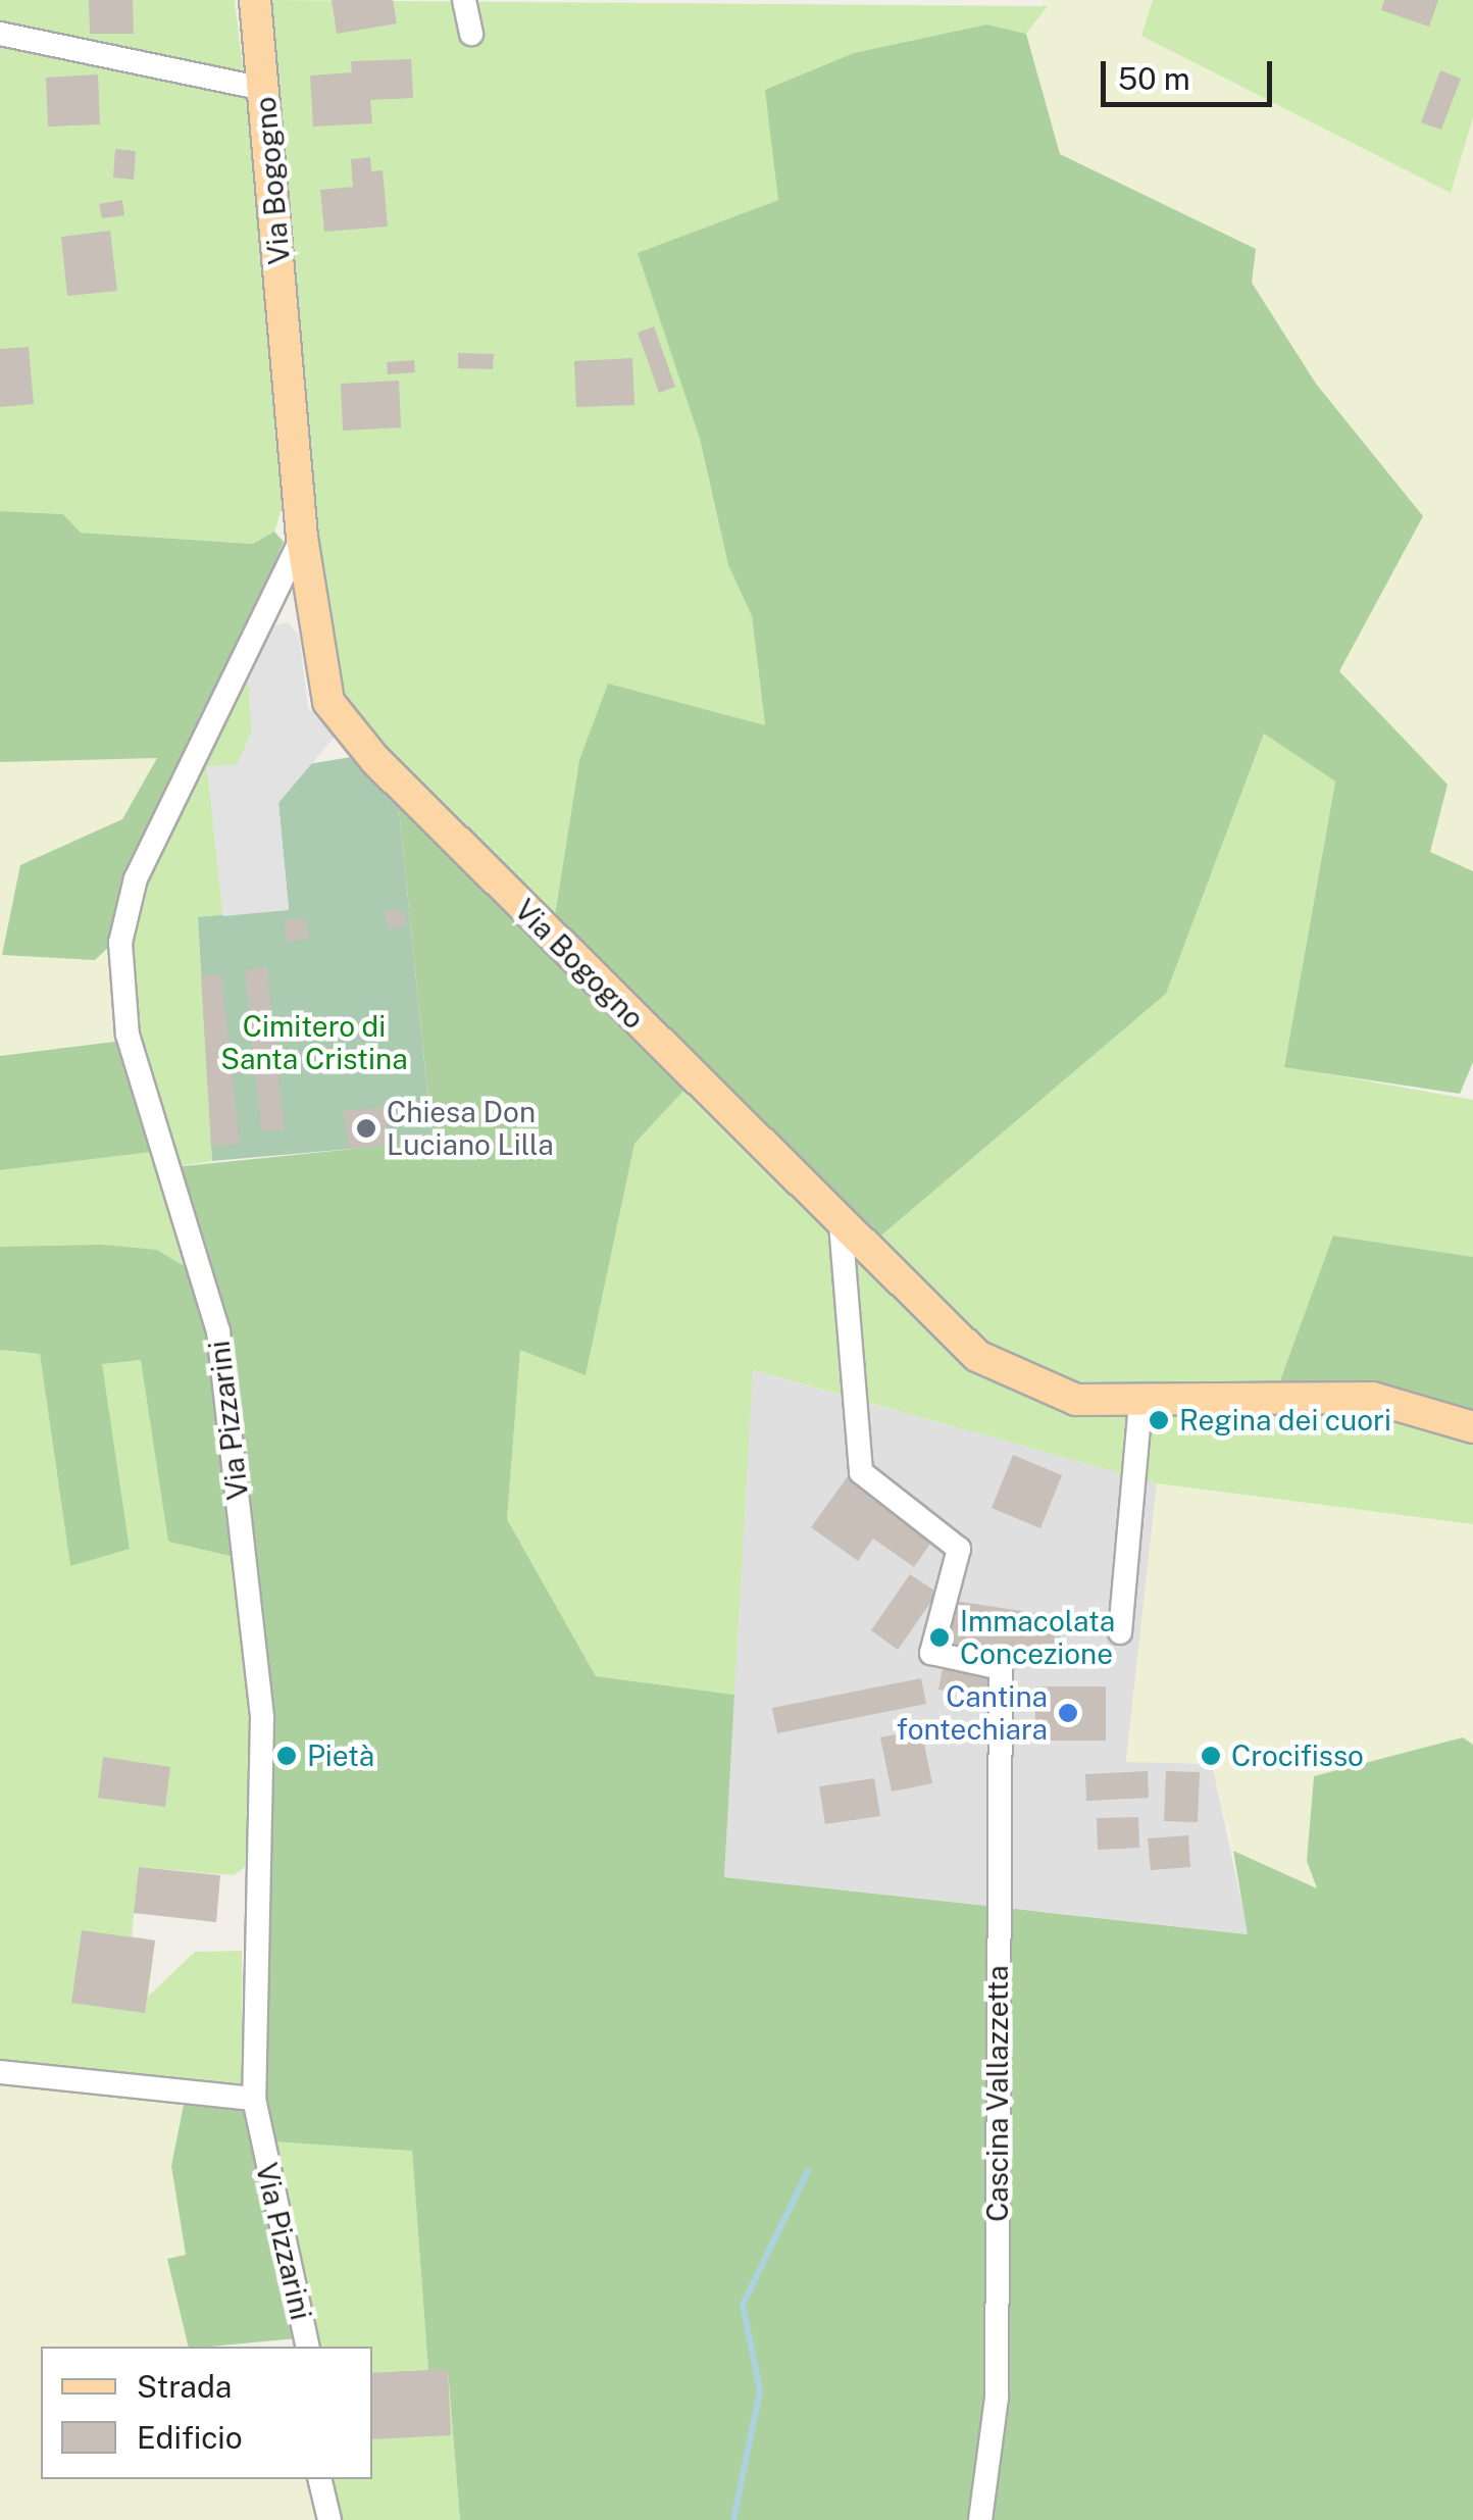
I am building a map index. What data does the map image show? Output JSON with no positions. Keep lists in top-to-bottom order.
{
  "streets": {
    "main road": ["Via Bogogno"],
    "street": ["Via Pizzarini", "Cascina Vallazzetta"]
  },
  "crossings": [
    ["Via Bogogno", "Via Pizzarini"],
    ["Via Bogogno", "Cascina Vallazzetta"]
  ],
  "parks": ["Cimitero di Santa Cristina"],
  "places": [
    "Chiesa Don Luciano Lilla",
    "Regina dei cuori",
    "Immacolata Concezione",
    "Cantina fontechiara",
    "Pietà",
    "Crocifisso"
  ],
  "legend": ["Strada", "Edificio"],
  "scale_bar": "50 m"
}
